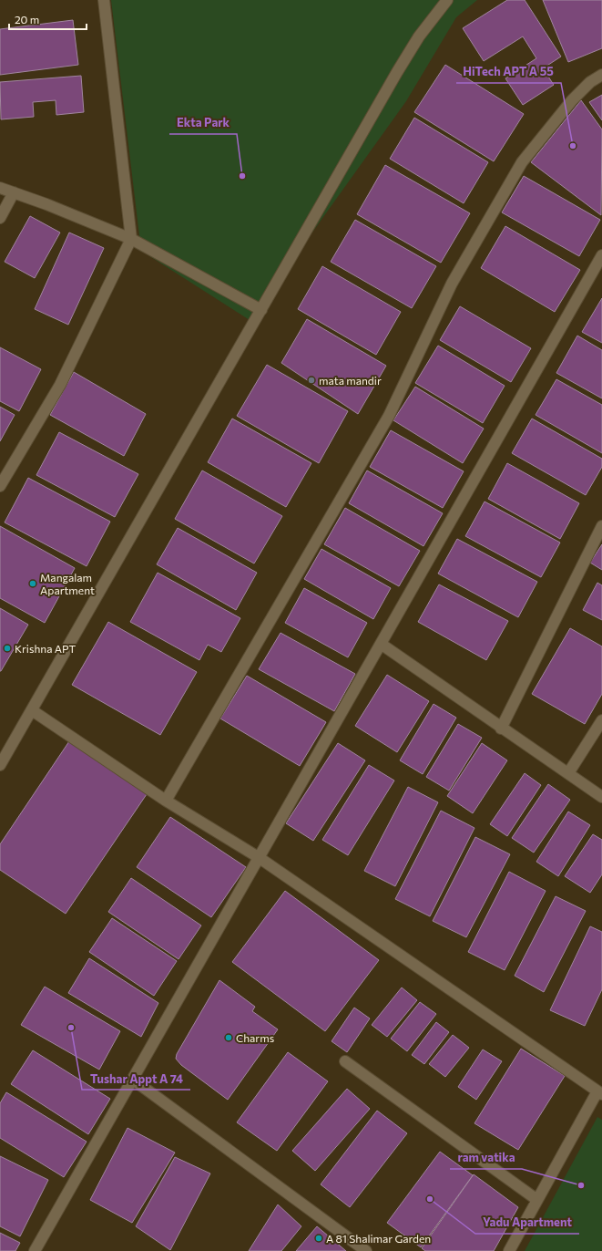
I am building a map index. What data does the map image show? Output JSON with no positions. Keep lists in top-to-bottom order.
{
  "places": [
    "HiTech APT A 55",
    "Ekta Park",
    "mata mandir",
    "Mangalam Apartment",
    "Krishna APT",
    "Tushar Appt A 74",
    "Charms",
    "ram vatika",
    "Yadu Apartment",
    "A 81 Shalimar Garden"
  ],
  "scale_bar": "20 m"
}
